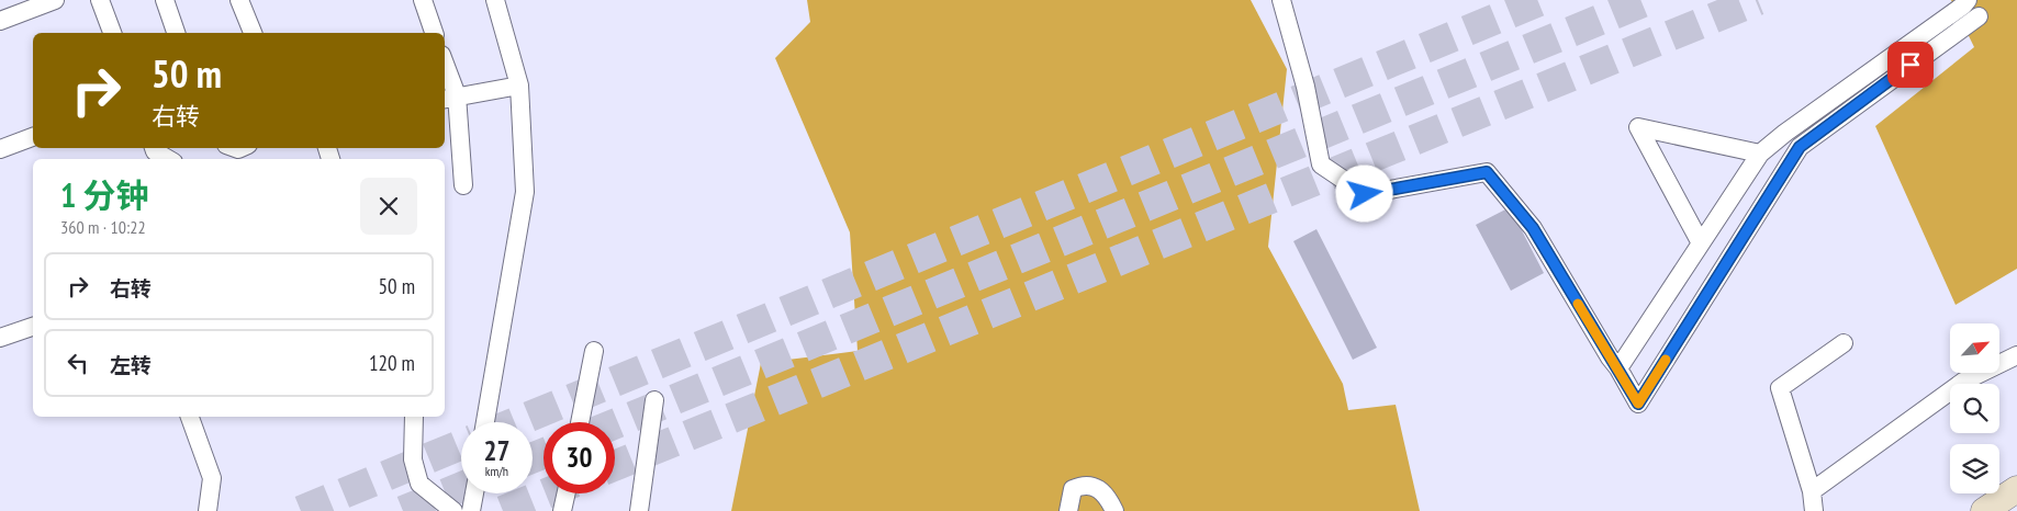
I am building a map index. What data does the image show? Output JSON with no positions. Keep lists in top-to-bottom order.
{
  "north": "top right",
  "page": {
    "turn": ["50 m", "右转"],
    "heading": ["1 分钟", "360 m · 10:22"],
    "list": [
      {
        "name": "右转",
        "value": "50 m"
      },
      {
        "name": "左转",
        "value": "120 m"
      }
    ],
    "speed": "27 km/h",
    "limit": "30"
  }
}
